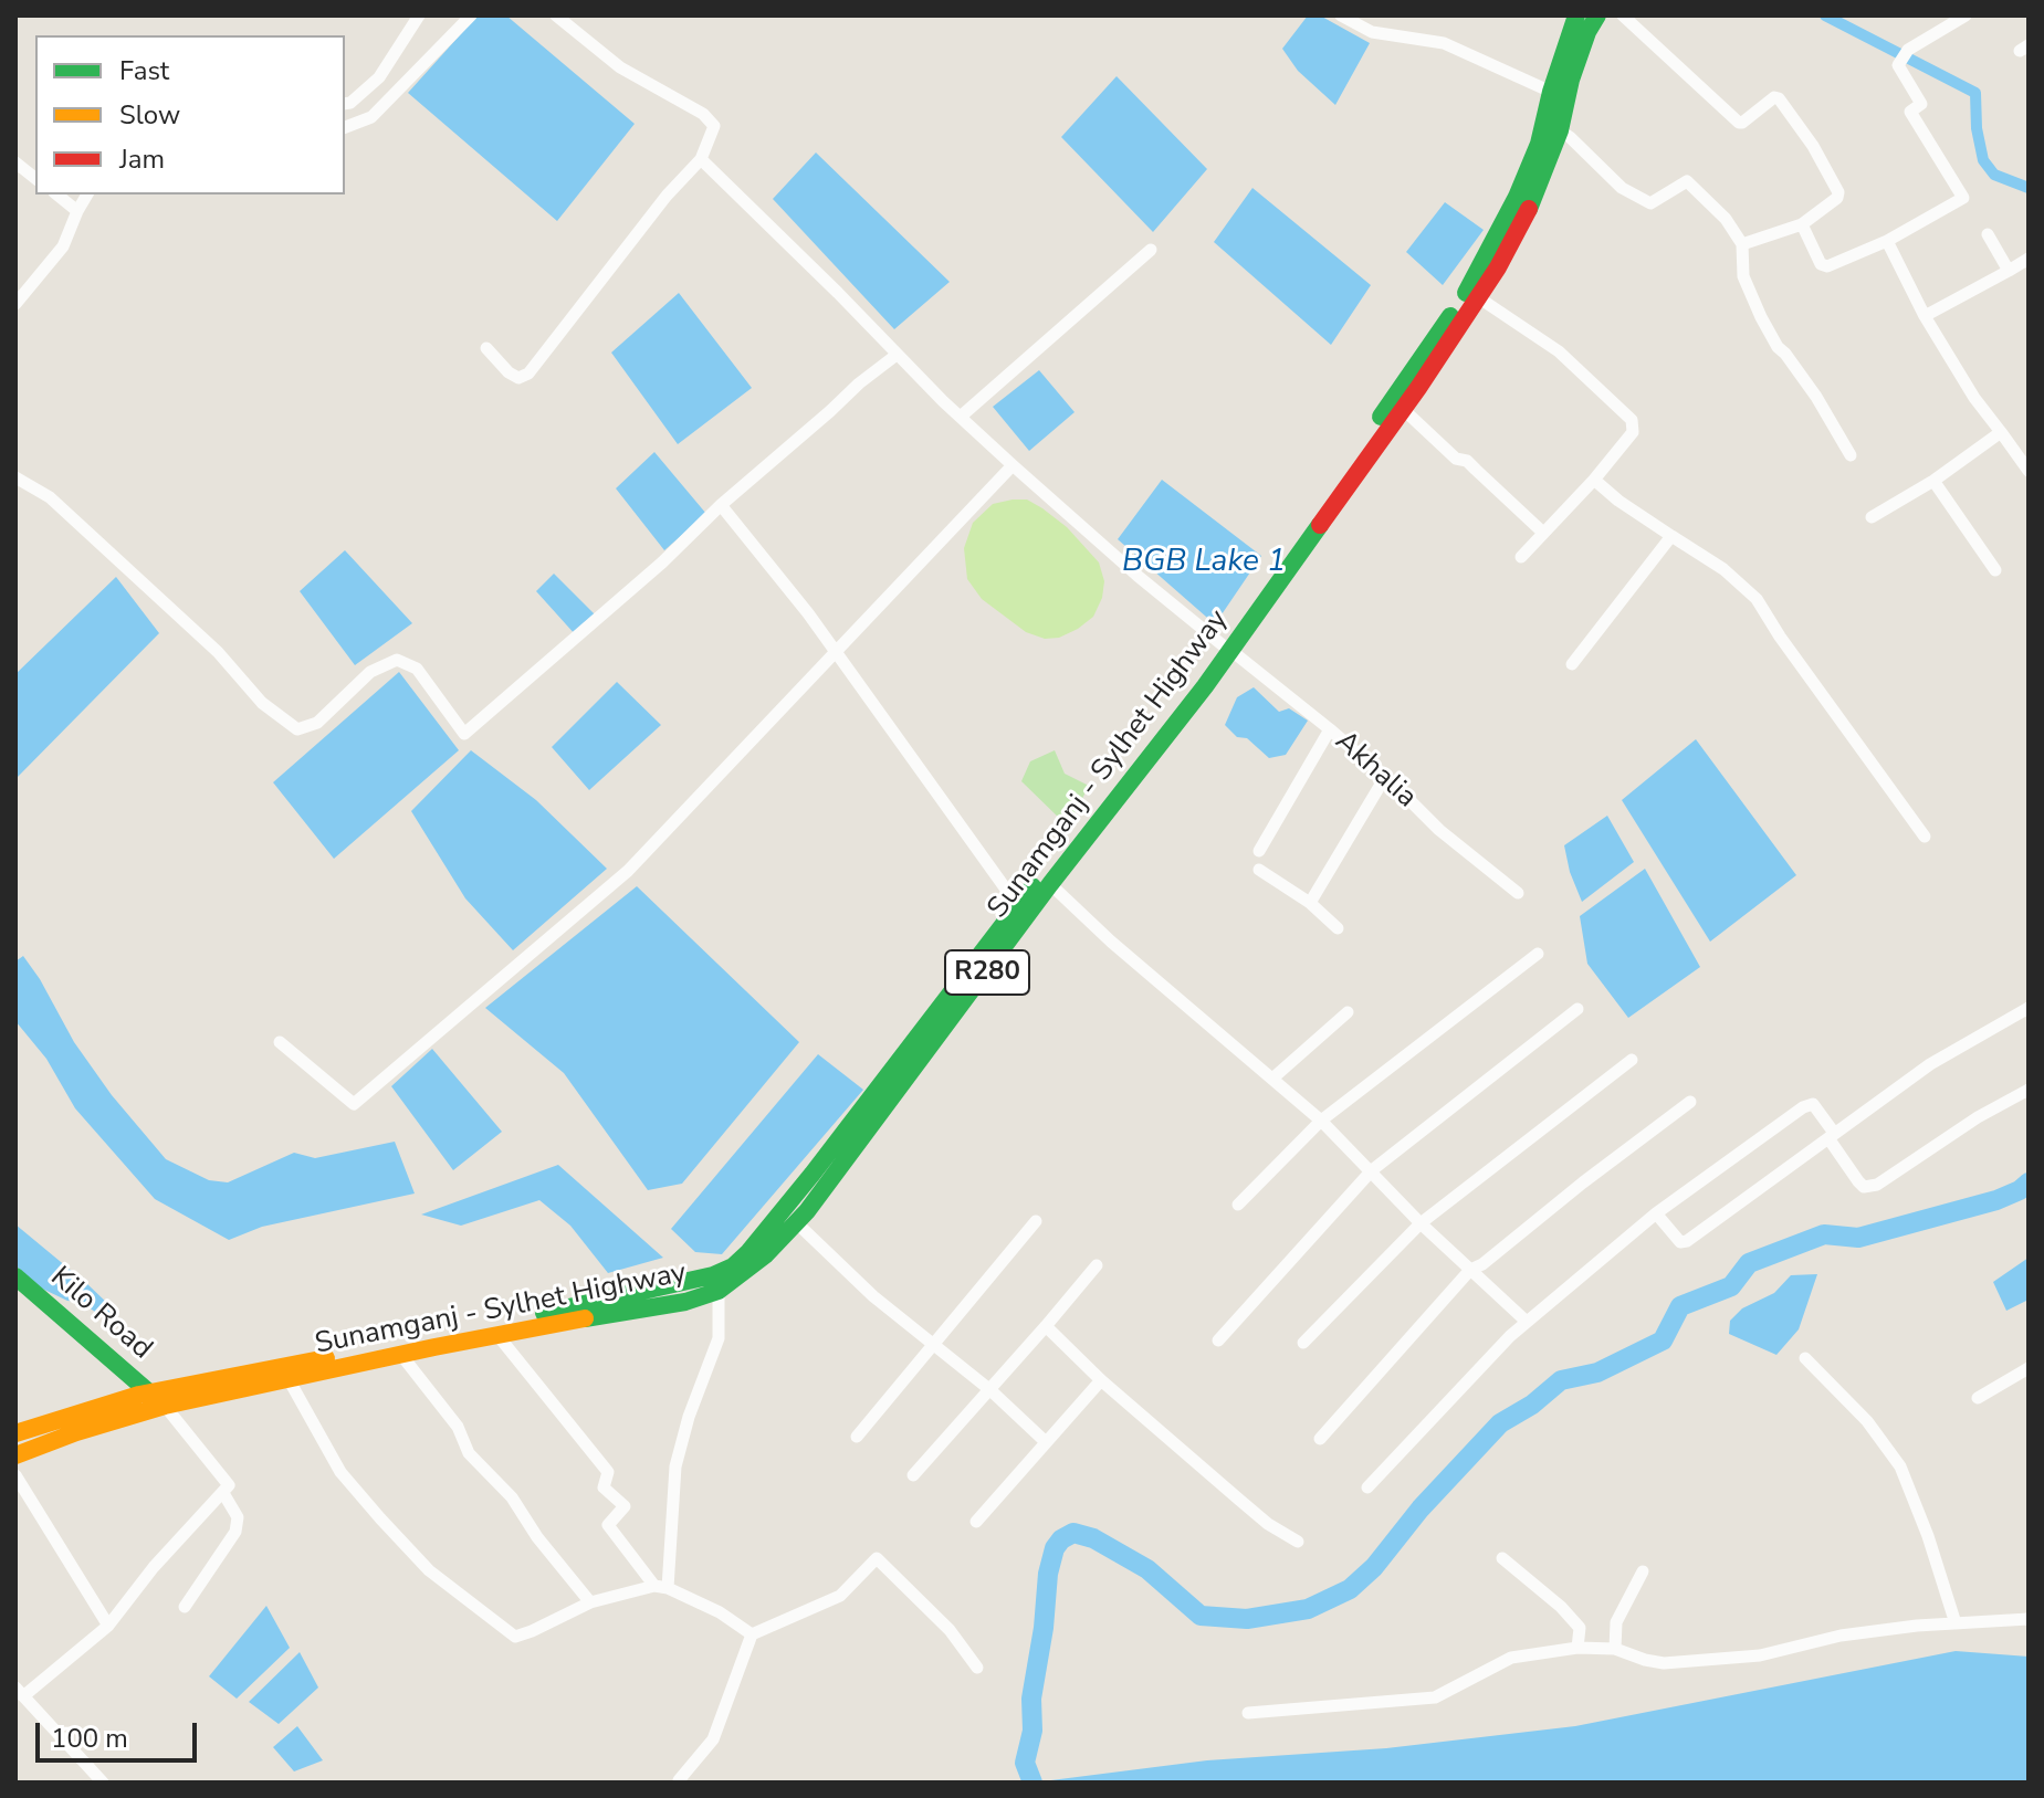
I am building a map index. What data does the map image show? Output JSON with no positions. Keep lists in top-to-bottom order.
{
  "streets": {
    "main road": ["Sunamganj - Sylhet Highway", "R280", "Kilo Road"],
    "street": ["Akhalia"]
  },
  "crossings": [
    ["Sunamganj - Sylhet Highway", "Akhalia"],
    ["Sunamganj - Sylhet Highway", "Kilo Road"]
  ],
  "water": ["BGB Lake 1"],
  "legend": ["Fast", "Slow", "Jam"],
  "scale_bar": "100 m"
}
